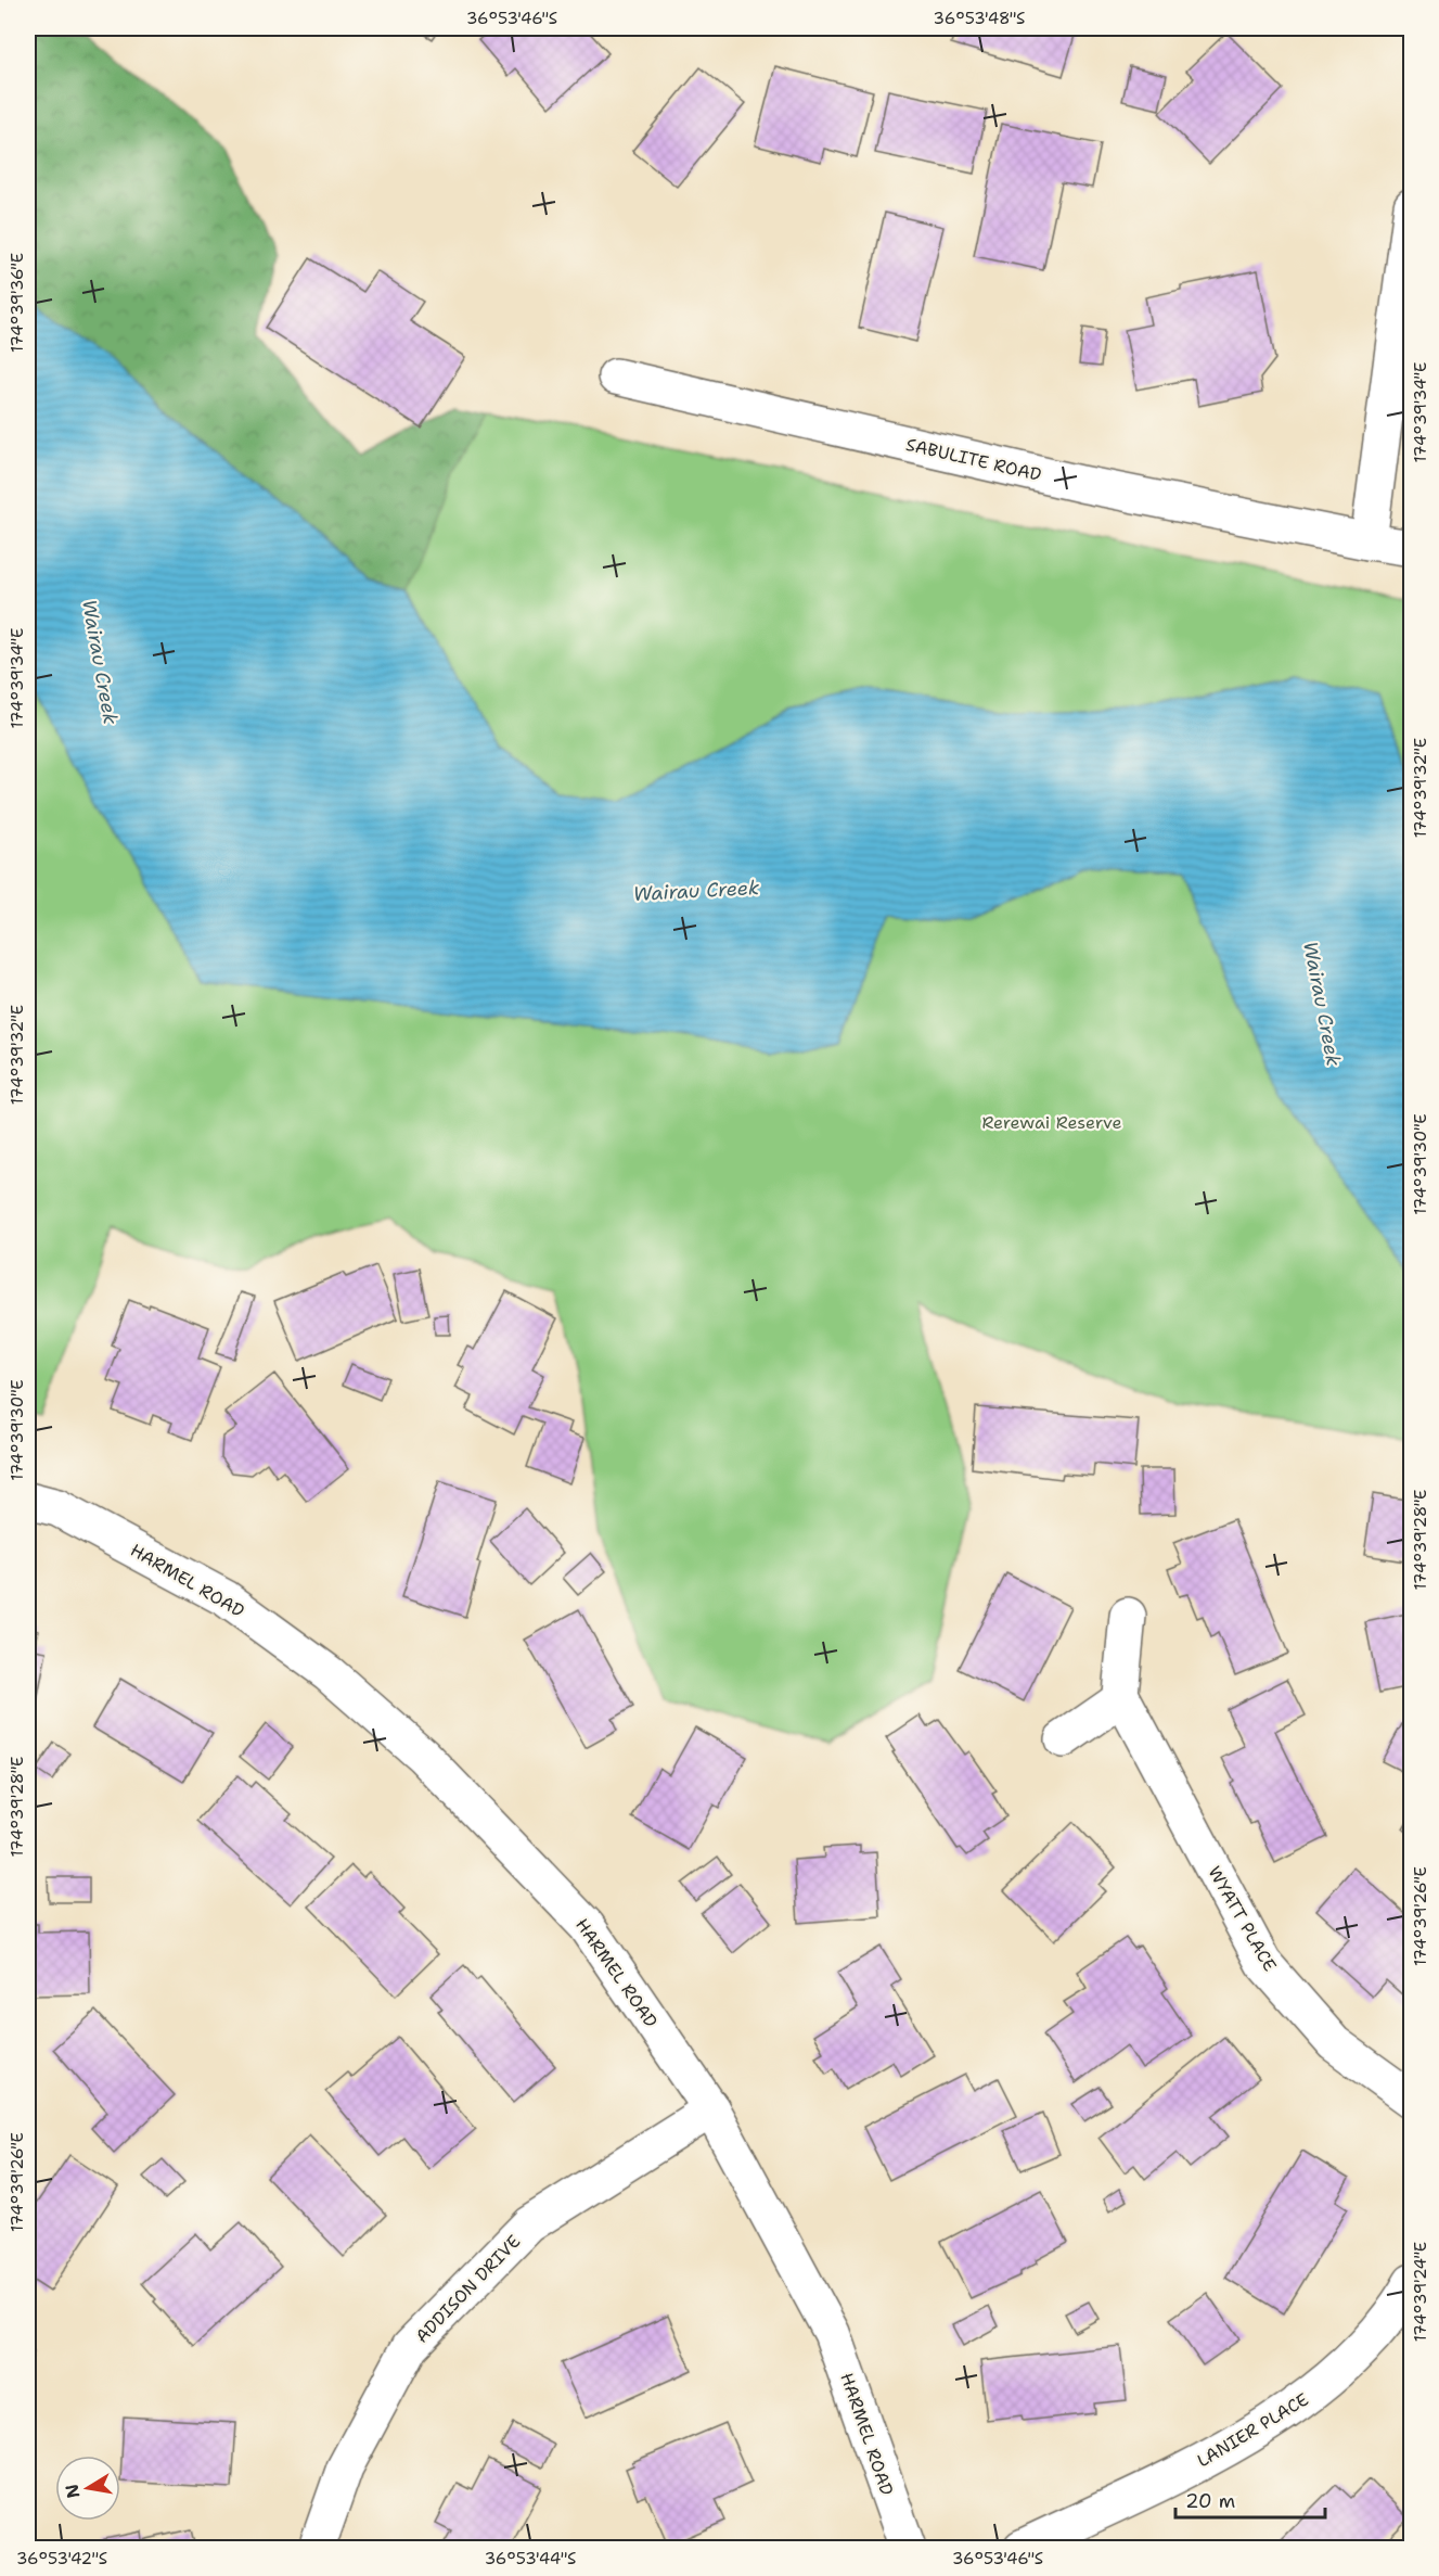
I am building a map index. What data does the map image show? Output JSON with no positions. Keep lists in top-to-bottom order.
{
  "streets": {
    "street": [
      "SABULITE ROAD",
      "HARMEL ROAD",
      "WYATT PLACE",
      "ADDISON DRIVE",
      "LANIER PLACE"
    ]
  },
  "crossings": [
    ["HARMEL ROAD", "ADDISON DRIVE"]
  ],
  "water": ["Wairau Creek"],
  "parks": ["Rerewai Reserve"],
  "scale_bar": "20 m",
  "north": "left",
  "coordinates": [
    "36°53'46\"S",
    "36°53'48\"S",
    "174°39'36\"E",
    "174°39'34\"E",
    "174°39'32\"E",
    "174°39'30\"E",
    "174°39'28\"E",
    "174°39'26\"E",
    "174°39'24\"E",
    "36°53'42\"S",
    "36°53'44\"S"
  ]
}
